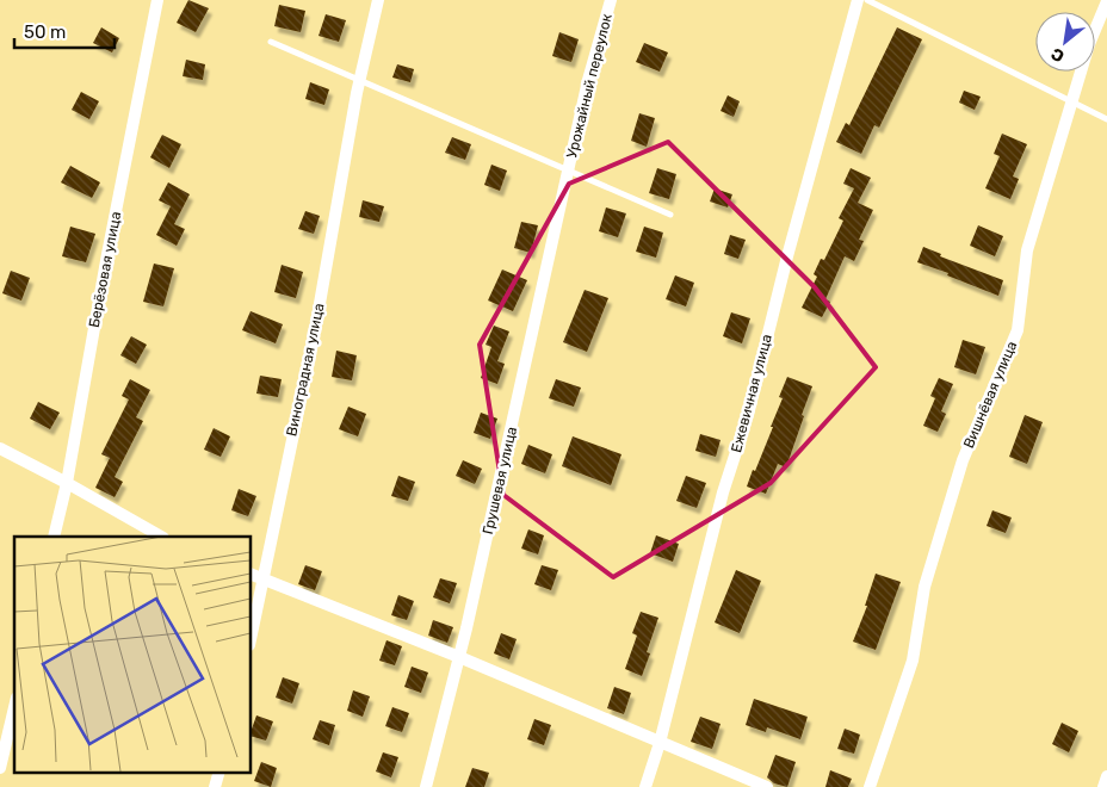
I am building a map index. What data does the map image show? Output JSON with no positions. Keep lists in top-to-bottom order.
{
  "streets": {
    "street": [
      "Урожайный переулок",
      "Берёзовая улица",
      "Виноградная улица",
      "Ежевичная улица",
      "Вишнёвая улица",
      "Грушевая улица"
    ]
  },
  "crossings": [
    ["Урожайный переулок", "Грушевая улица"]
  ],
  "scale_bar": "50 m",
  "north": "bottom left"
}
